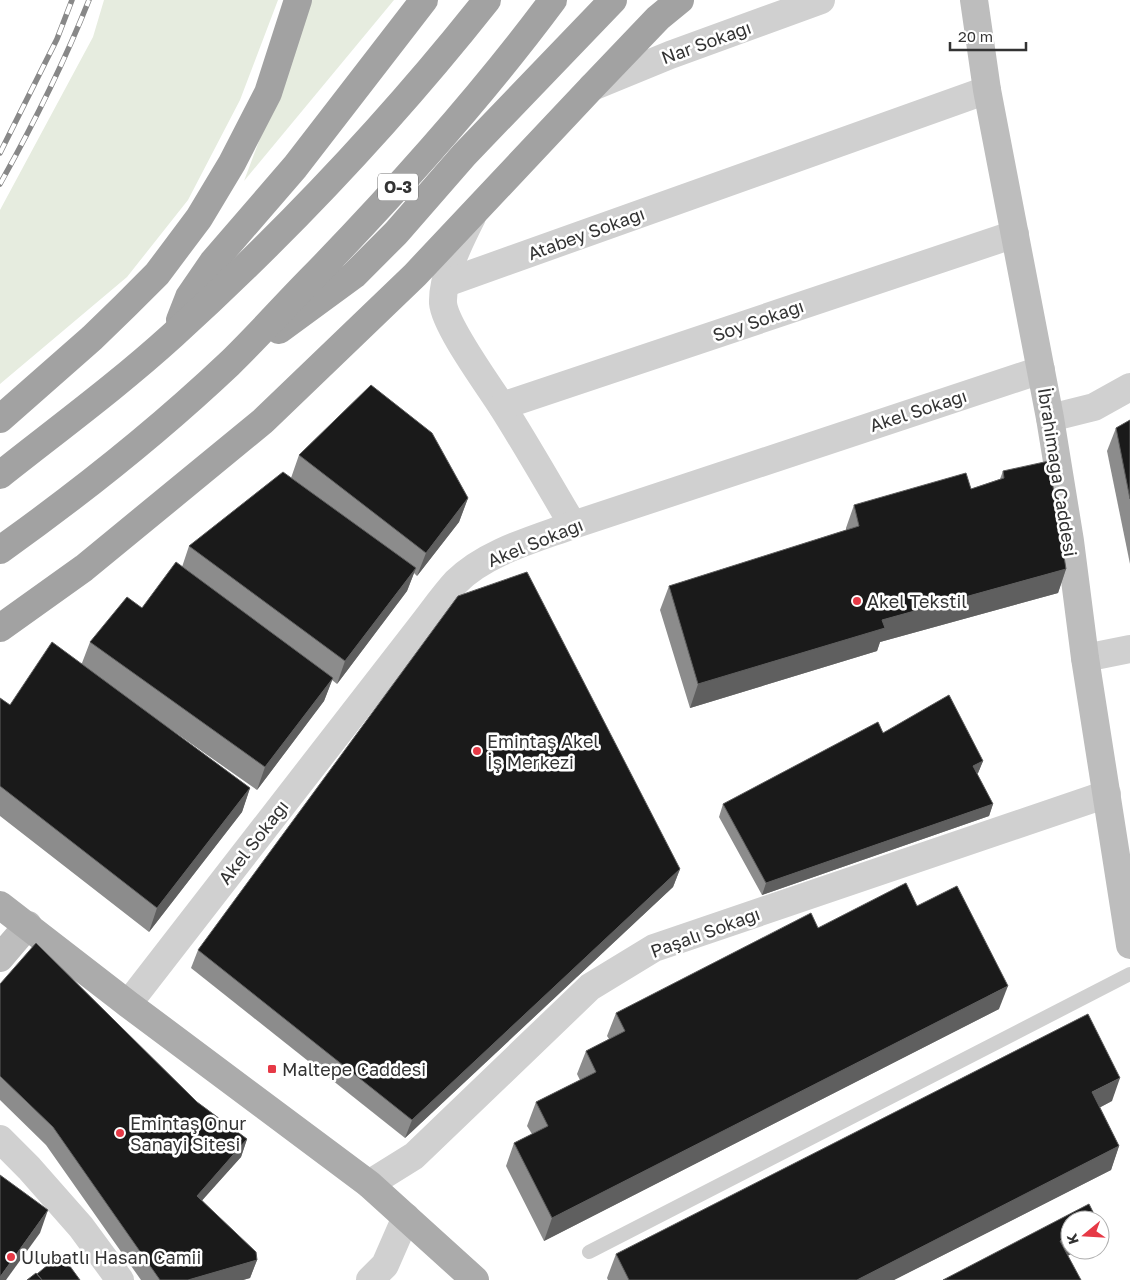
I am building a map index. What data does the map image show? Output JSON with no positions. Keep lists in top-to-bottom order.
{
  "streets": {
    "highway": ["O-3"],
    "main road": ["İbrahimağa Caddesi"],
    "street": [
      "Nar Sokağı",
      "Atabey Sokağı",
      "Soy Sokağı",
      "Akel Sokağı",
      "Paşalı Sokağı"
    ]
  },
  "crossings": [
    ["Atabey Sokağı", "İbrahimağa Caddesi"],
    ["Soy Sokağı", "İbrahimağa Caddesi"],
    ["Akel Sokağı", "İbrahimağa Caddesi"],
    ["İbrahimağa Caddesi", "Paşalı Sokağı"]
  ],
  "places": {
    "other": [
      "Akel Tekstil",
      "Emintaş Akel İş Merkezi",
      "Emintaş Onur Sanayi Sitesi",
      "Ulubatlı Hasan Camii"
    ],
    "transit": ["Maltepe Caddesi"]
  },
  "scale_bar": "20 m",
  "north": "left"
}
